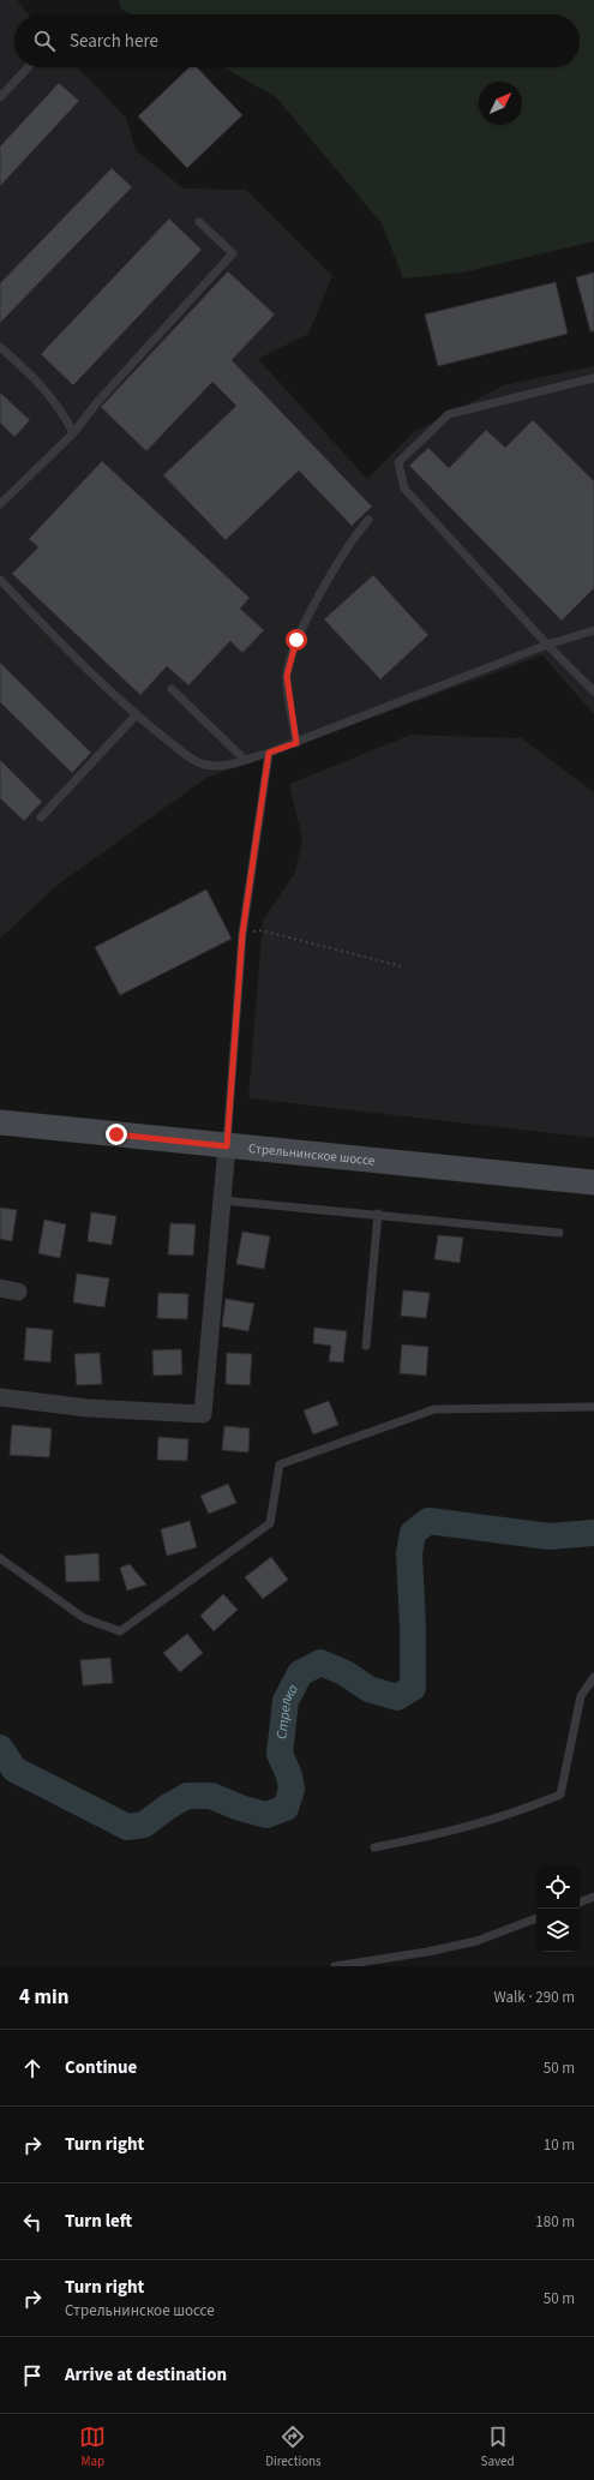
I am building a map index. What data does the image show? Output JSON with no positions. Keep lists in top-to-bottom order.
{
  "streets": {
    "main road": ["Стрельнинское шоссе"]
  },
  "water": ["Стрелка"],
  "north": "top right",
  "page": {
    "search": "Search here",
    "heading": ["4 min", "Walk · 290 m"],
    "list": [
      ["Continue", "50 m"],
      ["Turn right", "10 m"],
      ["Turn left", "180 m"],
      ["Turn right", "Стрельнинское шоссе", "50 m"],
      "Arrive at destination"
    ],
    "nav": ["Map", "Directions", "Saved"]
  }
}
